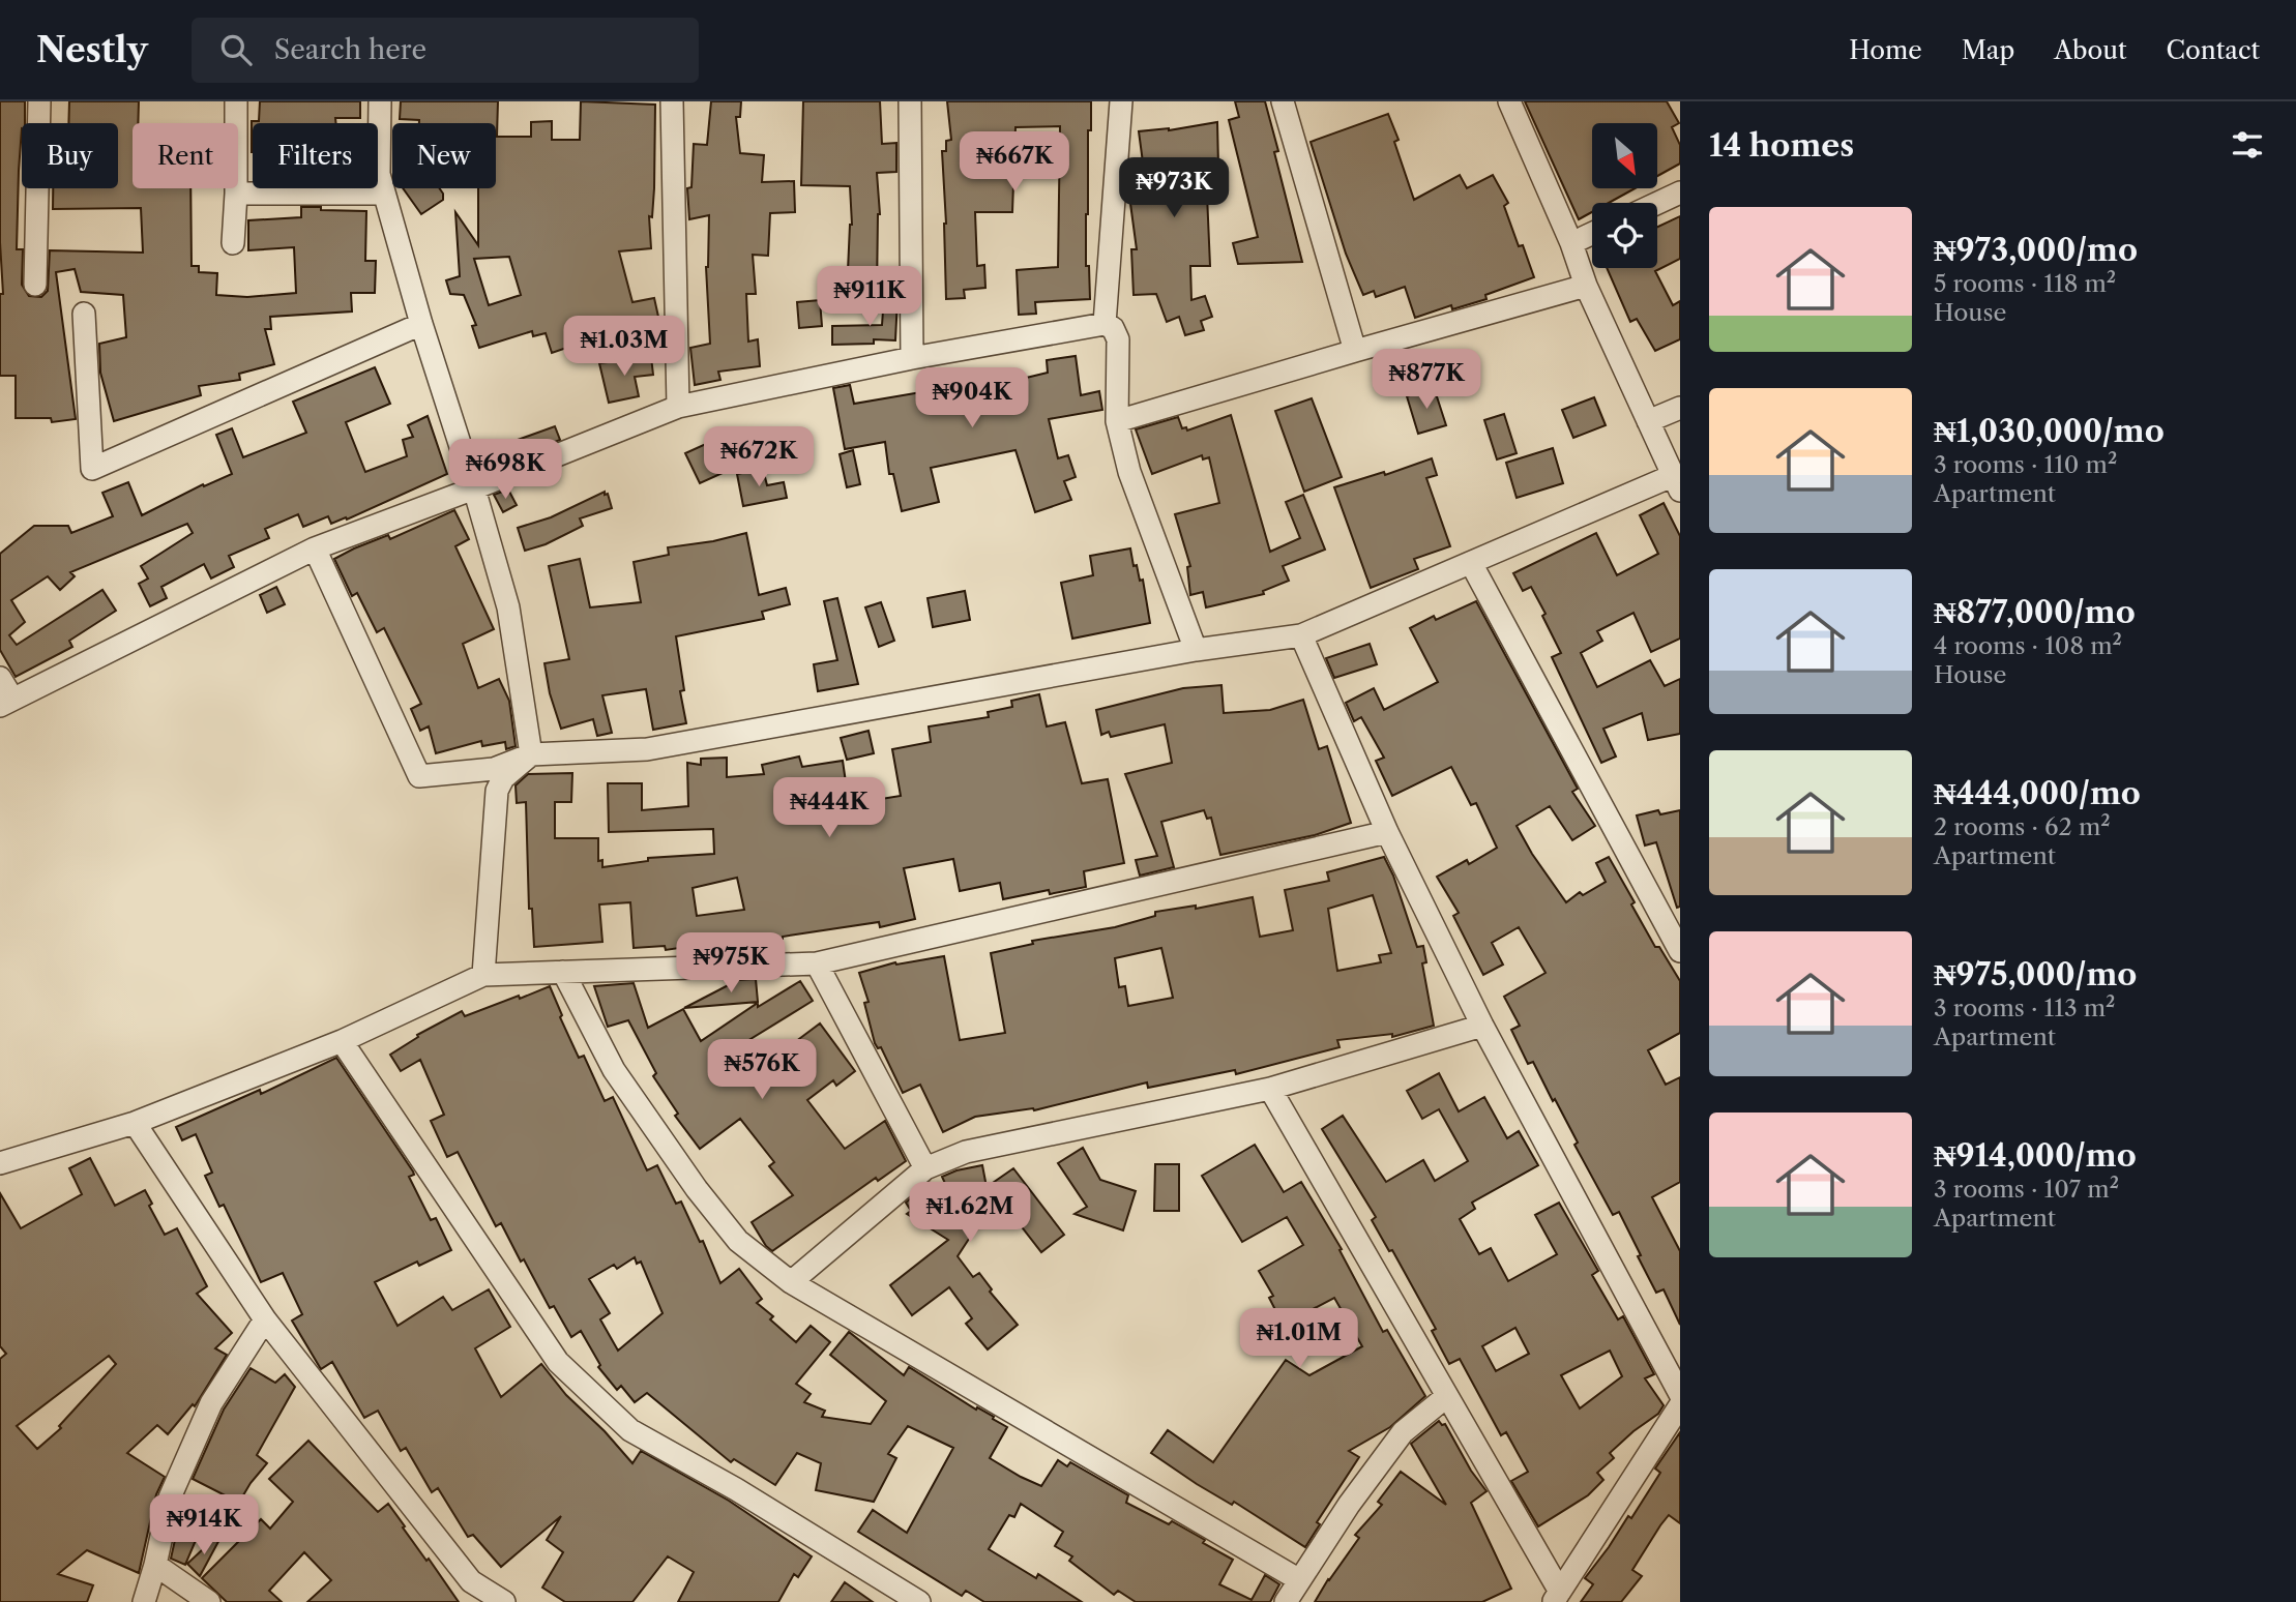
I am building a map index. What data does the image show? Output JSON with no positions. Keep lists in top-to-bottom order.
{
  "north": "bottom right",
  "page": {
    "header": "Nestly",
    "search": "Search here",
    "nav": [
      "Home",
      "Map",
      "About",
      "Contact"
    ],
    "heading": "14 homes",
    "chip": [
      "Buy",
      "Rent",
      "Filters",
      "New"
    ],
    "price": [
      "₦667K",
      "₦973K",
      "₦911K",
      "₦1.03M",
      "₦877K",
      "₦904K",
      "₦672K",
      "₦698K",
      "₦444K",
      "₦975K",
      "₦576K",
      "₦1.62M",
      "₦1.01M",
      "₦914K"
    ],
    "list": [
      {
        "name": "₦973,000/mo",
        "note": "5 rooms · 118 m² · House"
      },
      {
        "name": "₦1,030,000/mo",
        "note": "3 rooms · 110 m² · Apartment"
      },
      {
        "name": "₦877,000/mo",
        "note": "4 rooms · 108 m² · House"
      },
      {
        "name": "₦444,000/mo",
        "note": "2 rooms · 62 m² · Apartment"
      },
      {
        "name": "₦975,000/mo",
        "note": "3 rooms · 113 m² · Apartment"
      },
      {
        "name": "₦914,000/mo",
        "note": "3 rooms · 107 m² · Apartment"
      }
    ]
  }
}
